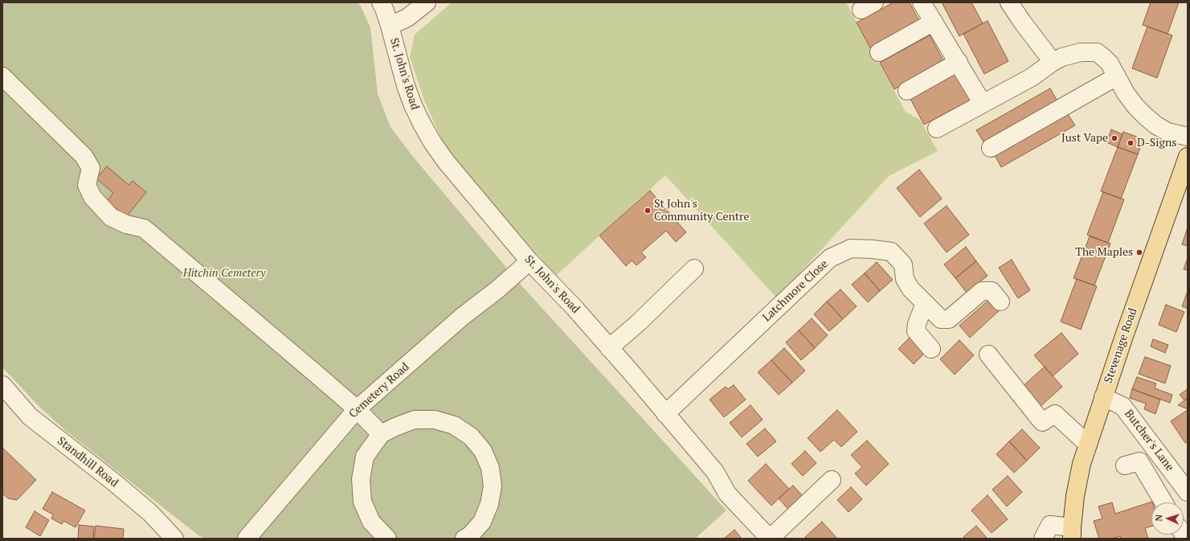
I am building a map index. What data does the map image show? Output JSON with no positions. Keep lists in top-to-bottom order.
{
  "streets": {
    "main road": ["Stevenage Road"],
    "street": [
      "St. John's Road",
      "Latchmore Close",
      "Cemetery Road",
      "Butcher's Lane",
      "Standhill Road"
    ]
  },
  "crossings": [
    ["St. John's Road", "Latchmore Close"],
    ["St. John's Road", "Cemetery Road"],
    ["Stevenage Road", "Butcher's Lane"]
  ],
  "parks": ["Hitchin Cemetery"],
  "places": [
    "Just Vape",
    "D-Signs",
    "St John's Community Centre",
    "The Maples"
  ],
  "north": "left"
}
